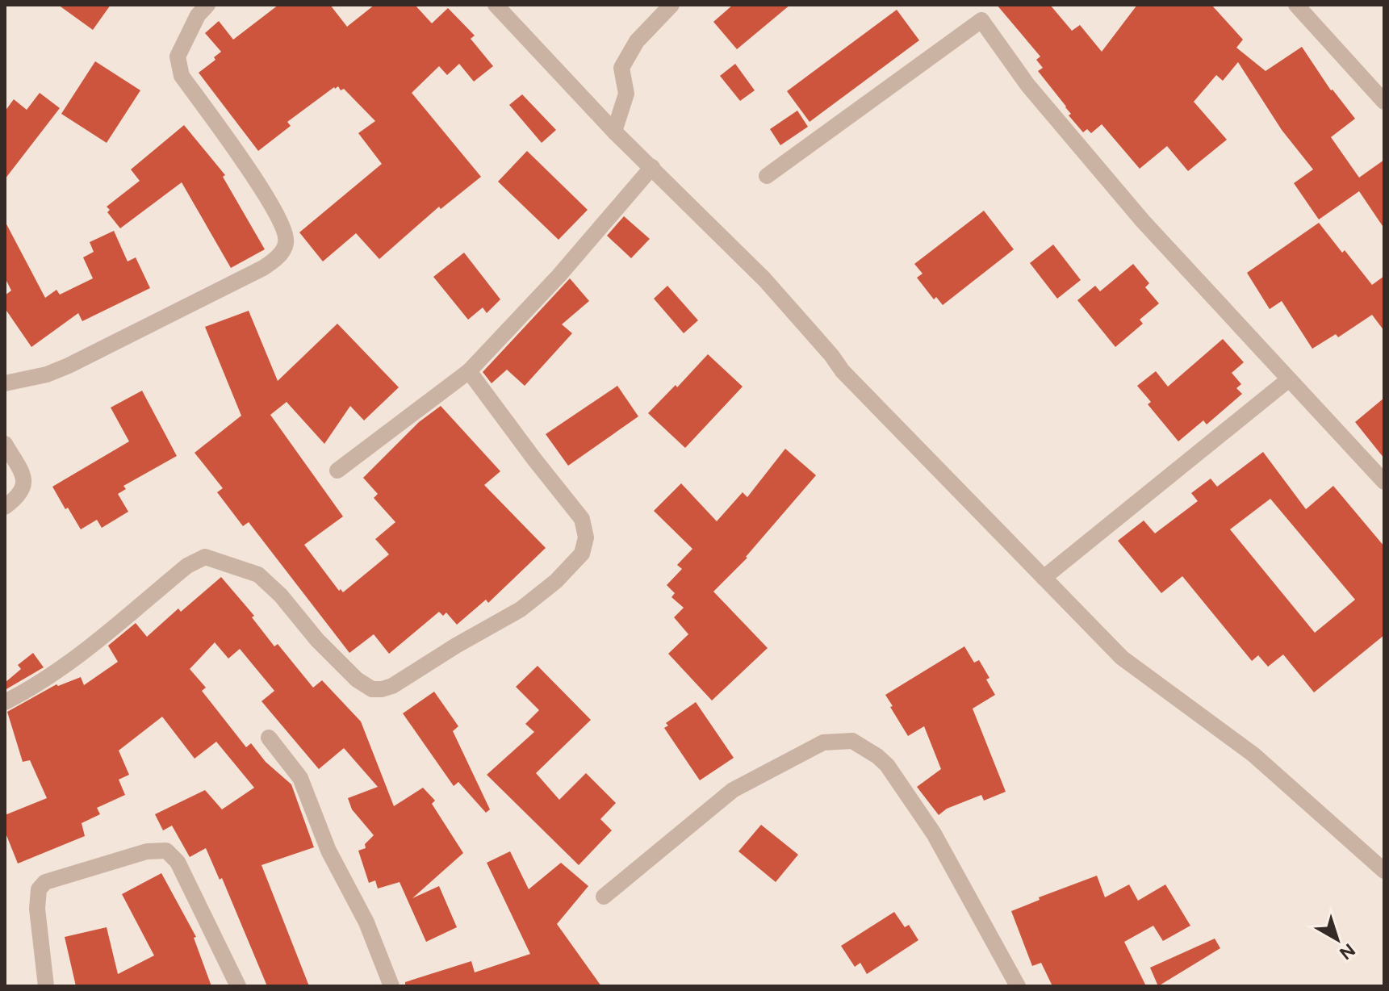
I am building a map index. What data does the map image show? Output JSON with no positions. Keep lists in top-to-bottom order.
{
  "north": "bottom right"
}
